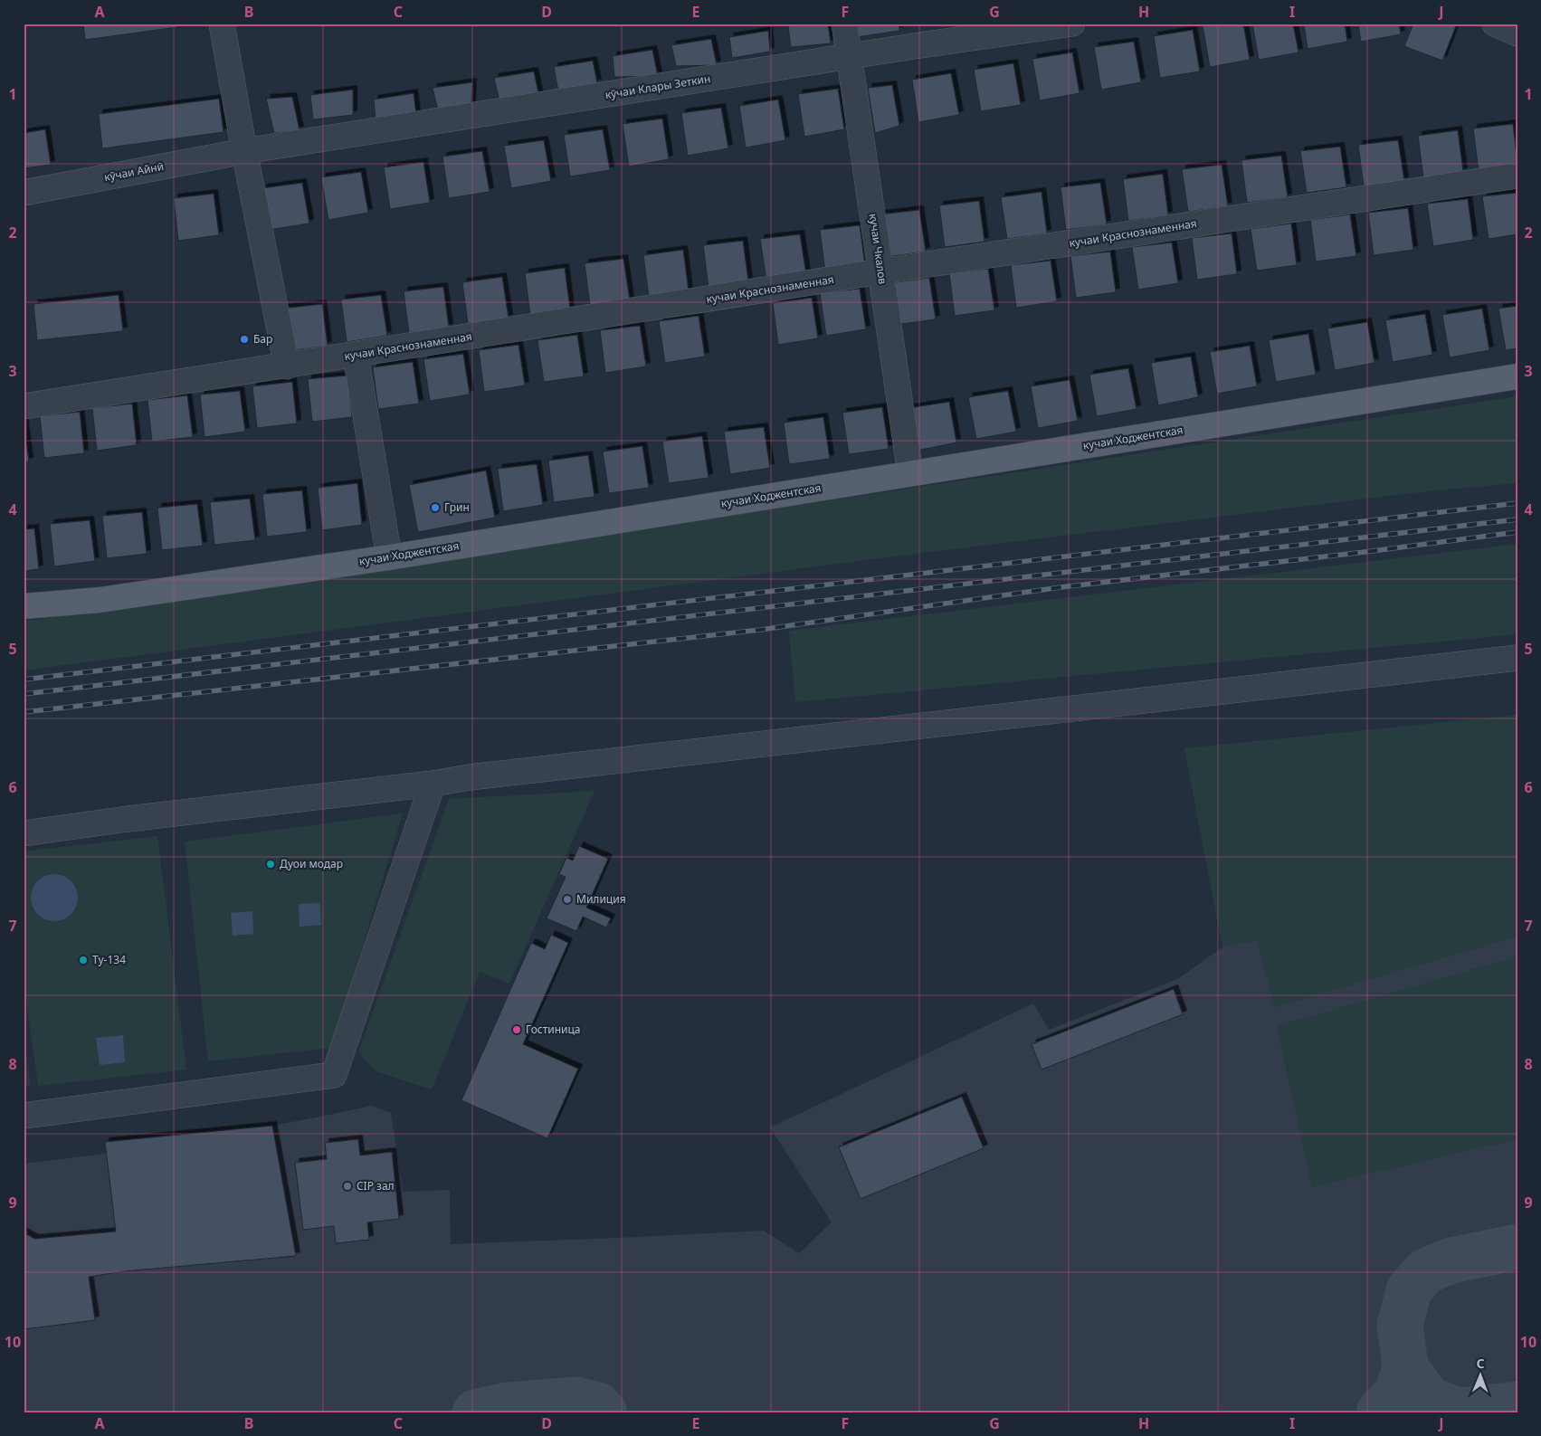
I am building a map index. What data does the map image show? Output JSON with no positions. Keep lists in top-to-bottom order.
{
  "streets": {
    "main road": ["кучаи Ходжентская"],
    "street": [
      "кӯчаи Клары Зеткин",
      "кӯчаи Айнӣ",
      "кучаи Краснознаменная",
      "кучаи Чкалов"
    ]
  },
  "crossings": [
    ["кӯчаи Клары Зеткин", "кӯчаи Айнӣ"],
    ["кӯчаи Клары Зеткин", "кучаи Чкалов"],
    ["кучаи Краснознаменная", "кучаи Чкалов"],
    ["кучаи Чкалов", "кучаи Ходжентская"]
  ],
  "places": [
    "Бар",
    "Грин",
    "Дуои модар",
    "Милиция",
    "Ту-134",
    "Гостиница",
    "CIP зал"
  ],
  "north": "top",
  "grid": {
    "columns": [
      "A",
      "B",
      "C",
      "D",
      "E",
      "F",
      "G",
      "H",
      "I",
      "J"
    ],
    "rows": [
      "1",
      "2",
      "3",
      "4",
      "5",
      "6",
      "7",
      "8",
      "9",
      "10"
    ]
  }
}
